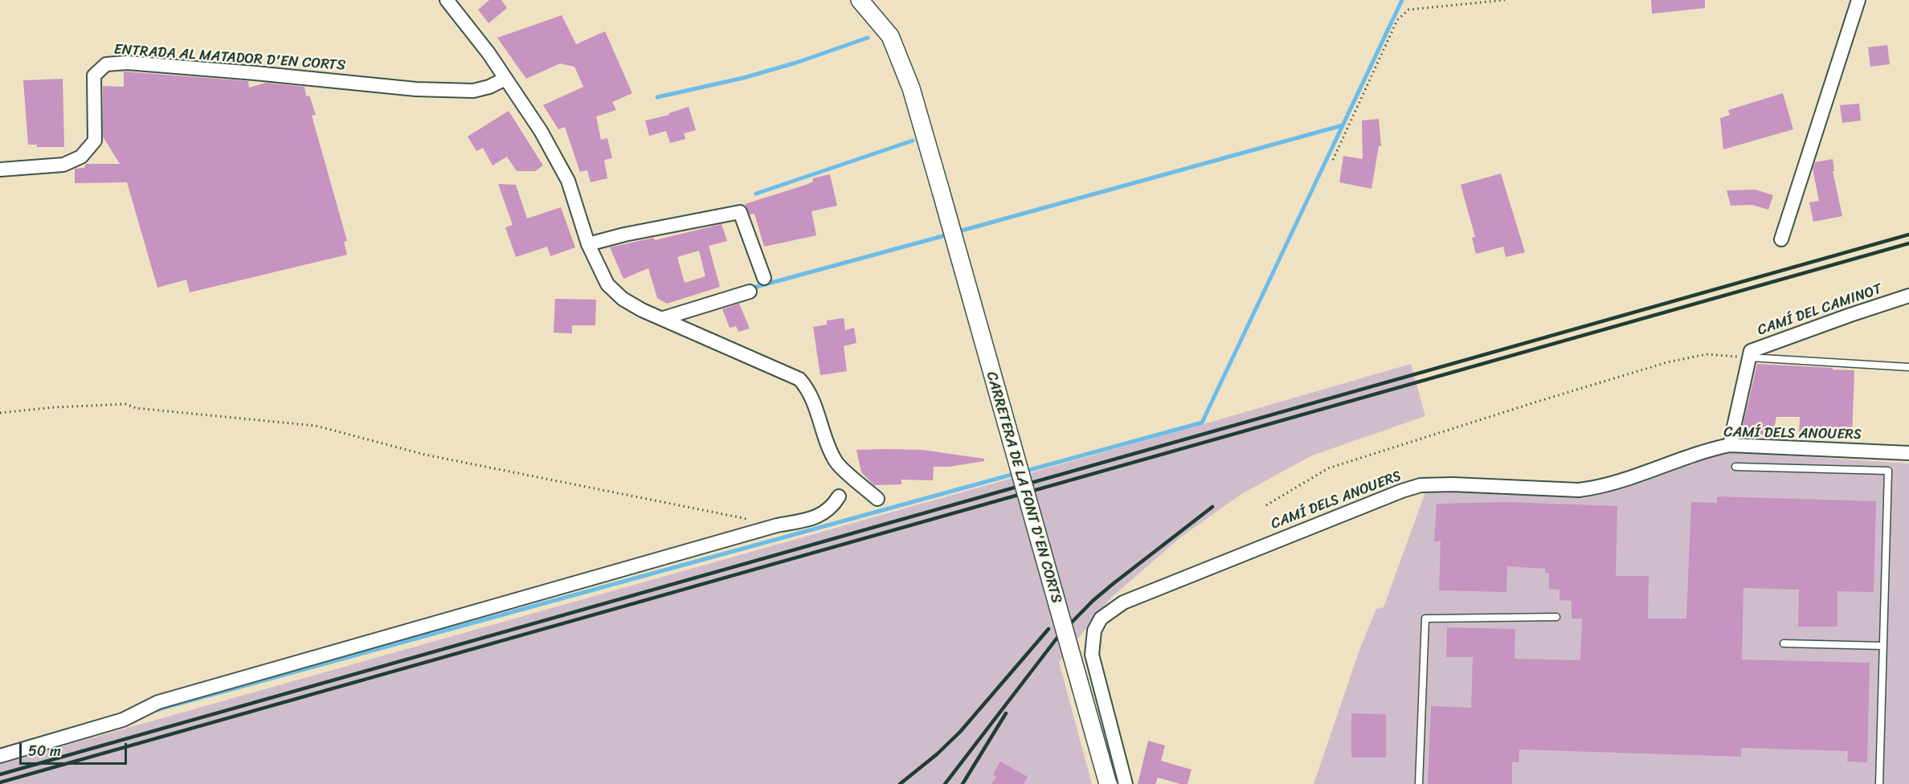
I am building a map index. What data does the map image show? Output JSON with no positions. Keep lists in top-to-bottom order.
{
  "streets": {
    "street": [
      "ENTRADA AL MATADOR D'EN CORTS",
      "CAMÍ DEL CAMINOT",
      "CAMÍ DELS ANOUERS",
      "CARRETERA DE LA FONT D'EN CORTS"
    ]
  },
  "crossings": [
    ["CAMÍ DEL CAMINOT", "CAMÍ DELS ANOUERS"]
  ],
  "scale_bar": "50 m"
}
